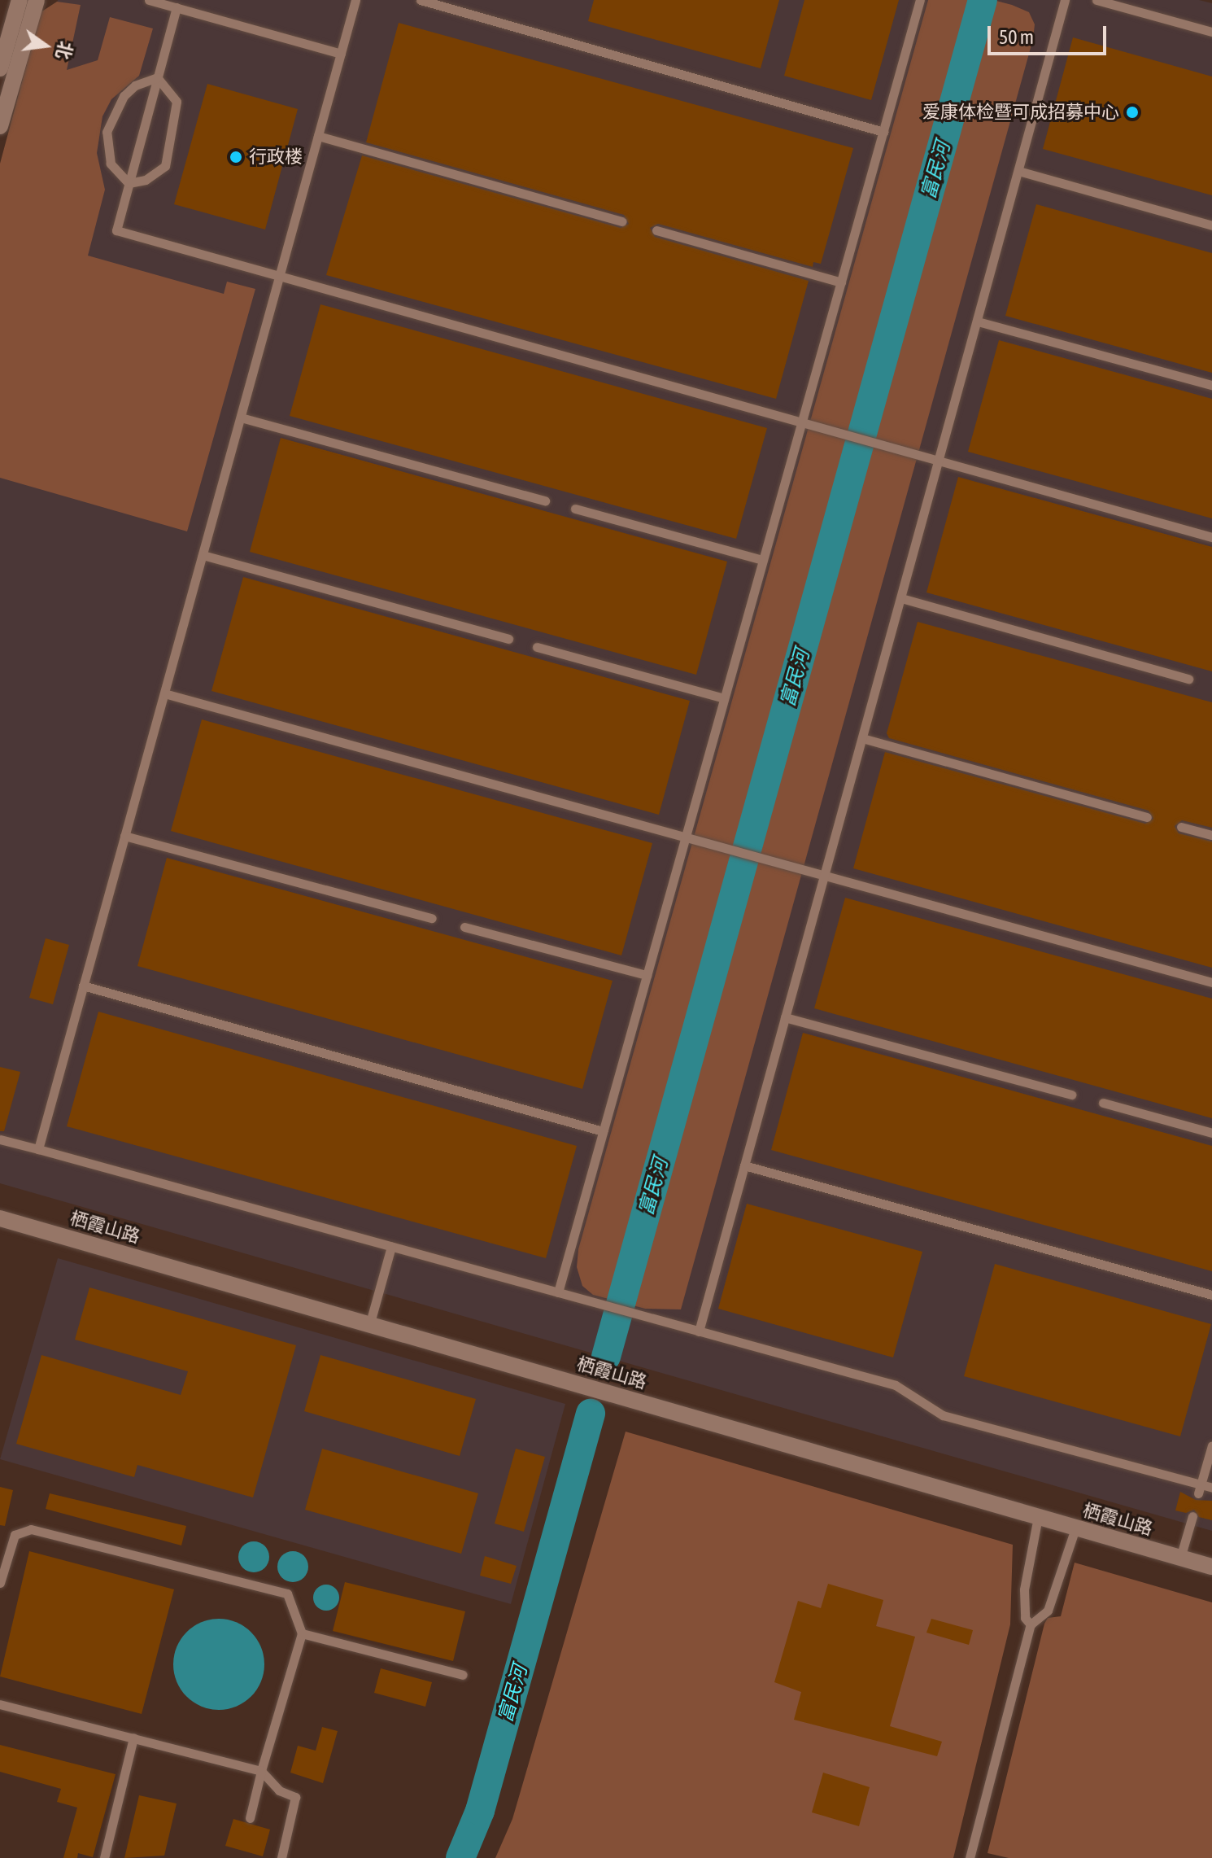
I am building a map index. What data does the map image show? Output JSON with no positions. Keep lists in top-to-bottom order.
{
  "streets": {
    "street": ["栖霞山路"]
  },
  "water": ["富民河"],
  "places": ["爱康体检暨可成招募中心", "行政楼"],
  "scale_bar": "50 m",
  "north": "right"
}
